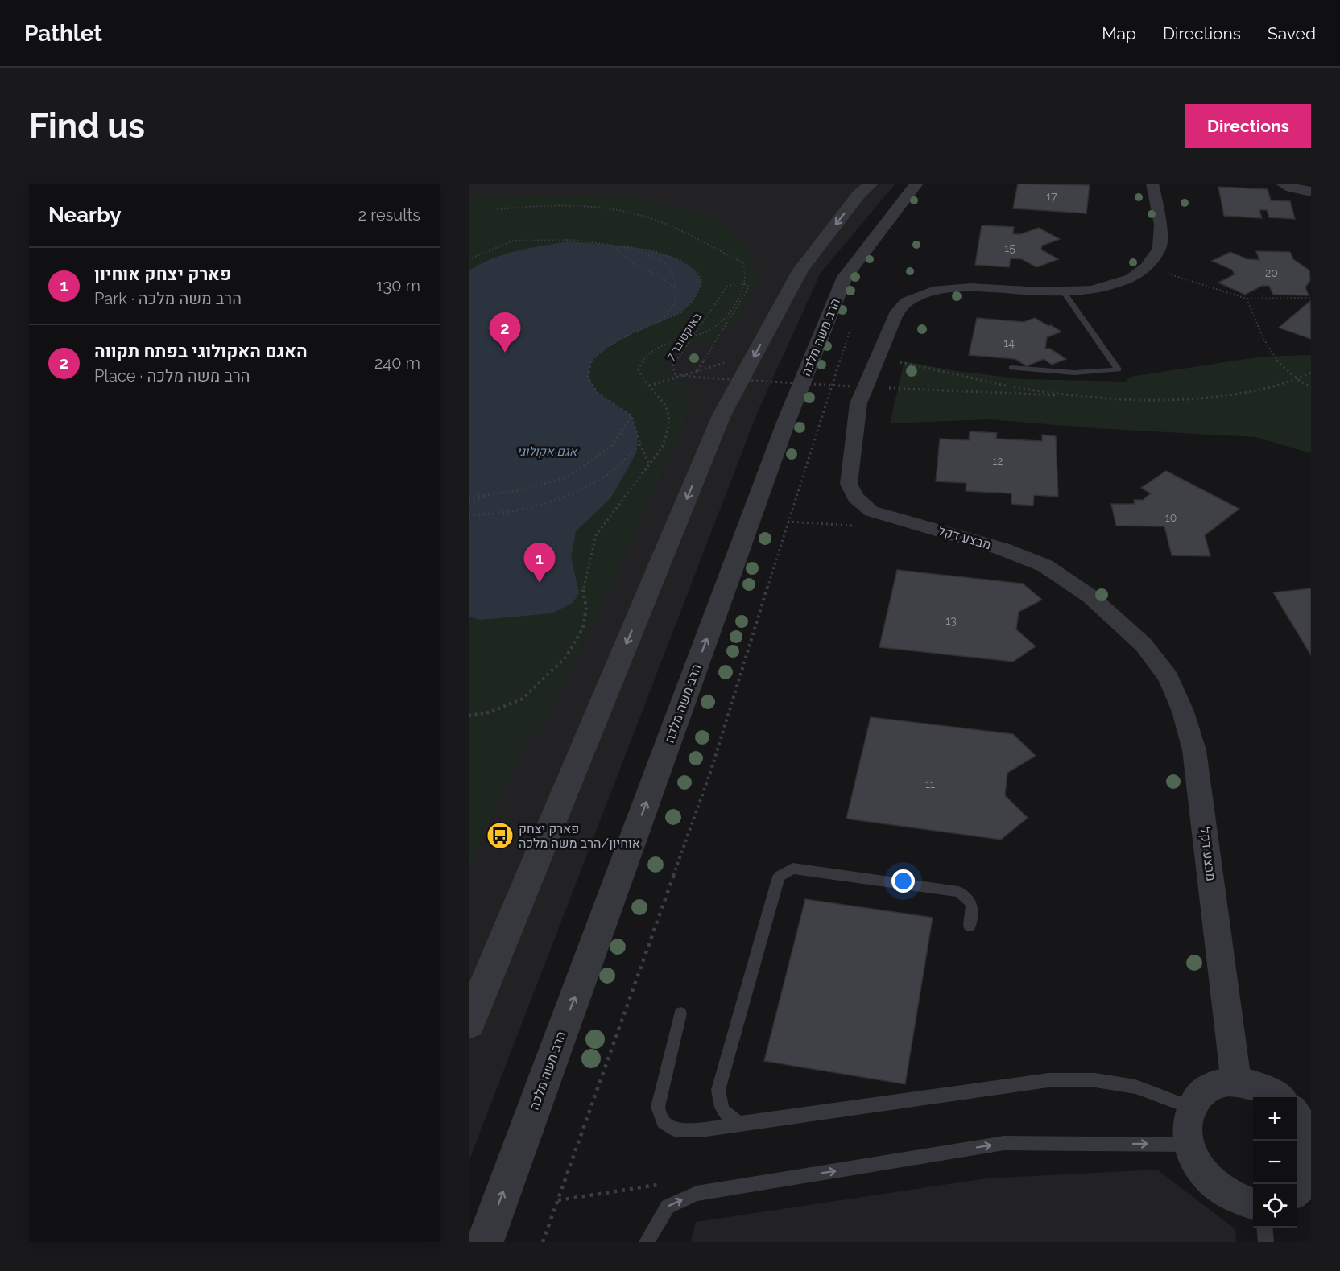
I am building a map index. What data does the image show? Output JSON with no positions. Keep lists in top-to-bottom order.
{
  "streets": {
    "street": ["הרב משה מלכה", "מבצע דקל"],
    "path": ["7 באוקטובר"]
  },
  "crossings": [
    ["7 באוקטובר", "מבצע דקל"]
  ],
  "water": ["אגם אקולוגי"],
  "places": {
    "bus stop": ["פארק יצחק אוחיון/הרב משה מלכה"]
  },
  "house_numbers": [
    "17",
    "15",
    "20",
    "14",
    "12",
    "10",
    "13",
    "11"
  ],
  "page": {
    "header": "Pathlet",
    "nav": ["Map", "Directions", "Saved"],
    "buttons": "Directions",
    "title": "Find us",
    "heading": ["Nearby", "2 results"],
    "list": [
      {
        "mark": "1",
        "name": "פארק יצחק אוחיון",
        "note": "Park · הרב משה מלכה",
        "value": "130 m"
      },
      {
        "mark": "2",
        "name": "האגם האקולוגי בפתח תקווה",
        "note": "Place · הרב משה מלכה",
        "value": "240 m"
      }
    ],
    "pins": ["2", "1"],
    "map_buttons": ["+", "−"]
  }
}
